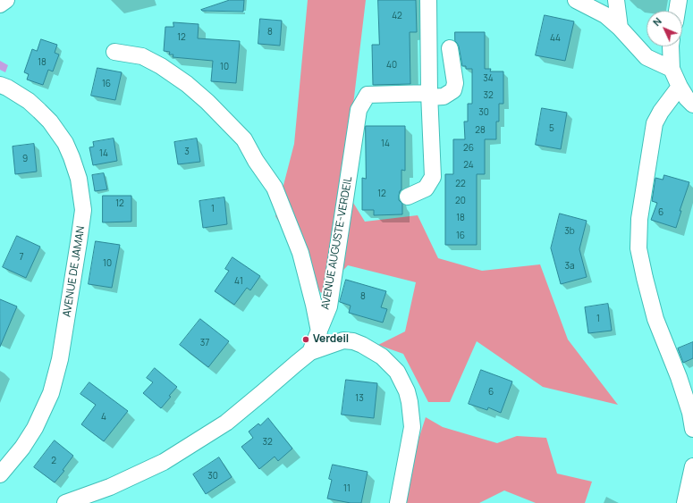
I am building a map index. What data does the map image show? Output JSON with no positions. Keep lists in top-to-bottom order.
{
  "streets": {
    "street": ["AVENUE AUGUSTE-VERDEIL", "AVENUE DE JAMAN"]
  },
  "places": ["Verdeil"],
  "house_numbers": [
    "42",
    "8",
    "12",
    "44",
    "18",
    "40",
    "10",
    "34",
    "16",
    "32",
    "30",
    "5",
    "28",
    "14",
    "26",
    "3",
    "14",
    "9",
    "24",
    "22",
    "12",
    "20",
    "12",
    "1",
    "6",
    "18",
    "3b",
    "16",
    "7",
    "10",
    "3a",
    "41",
    "8",
    "1",
    "37",
    "6",
    "13",
    "4",
    "32",
    "2",
    "30",
    "11"
  ],
  "north": "top left"
}
